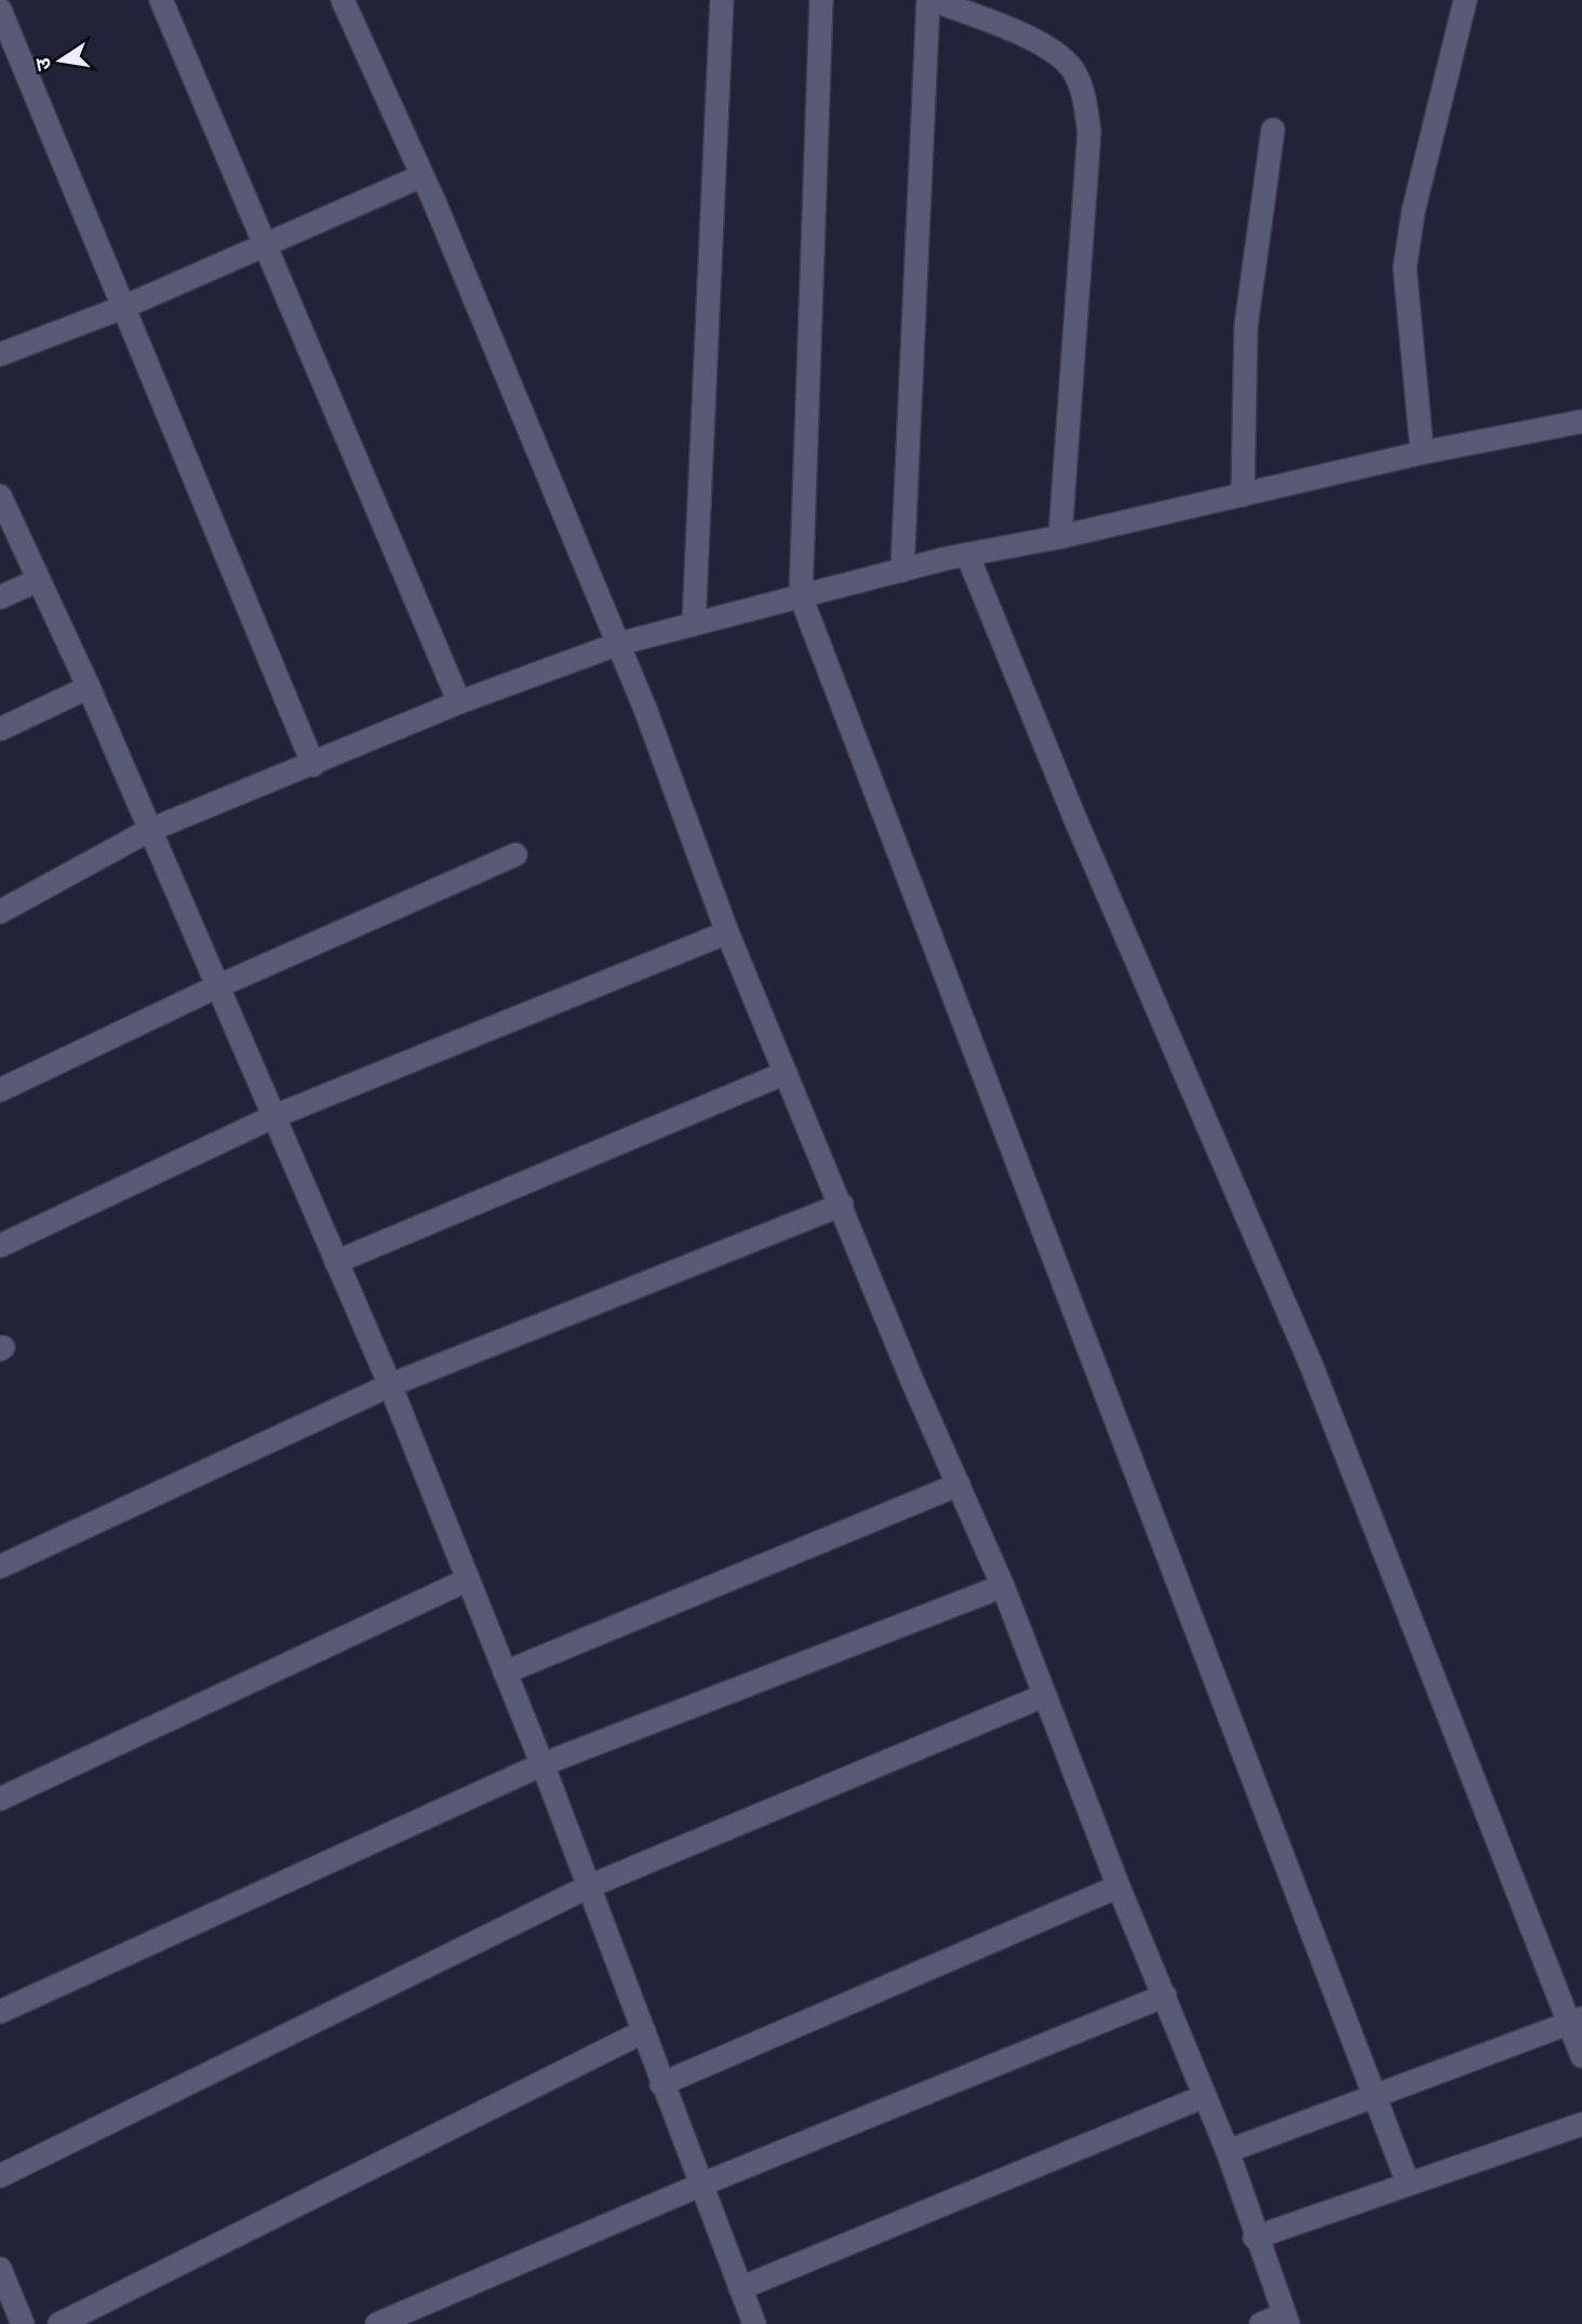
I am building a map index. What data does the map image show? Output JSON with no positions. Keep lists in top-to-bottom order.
{
  "north": "left"
}
